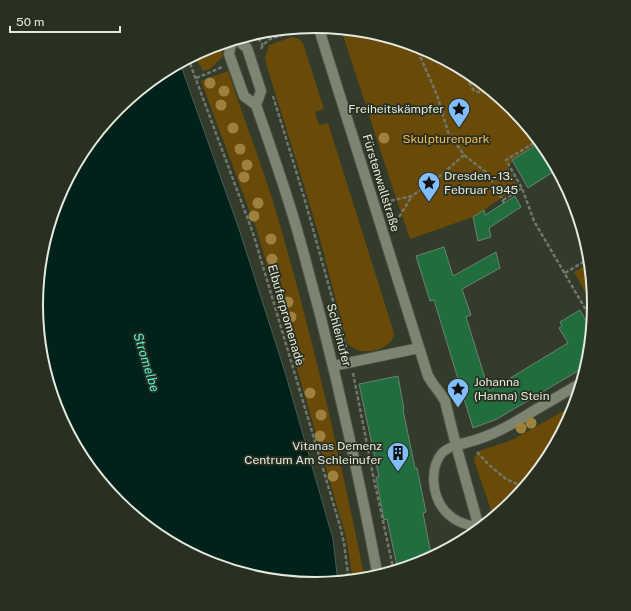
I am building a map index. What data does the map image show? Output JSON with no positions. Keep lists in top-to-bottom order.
{
  "streets": {
    "street": ["Fürstenwallstraße", "Schleinufer"],
    "path": ["Elbuferpromenade"]
  },
  "water": ["Stromelbe"],
  "parks": ["Skulpturenpark"],
  "places": {
    "place": ["Freiheitskämpfer", "Dresden - 13. Februar 1945", "Johanna (Hanna) Stein"],
    "building": ["Vitanas Demenz Centrum Am Schleinufer"]
  },
  "scale_bar": "50 m"
}
